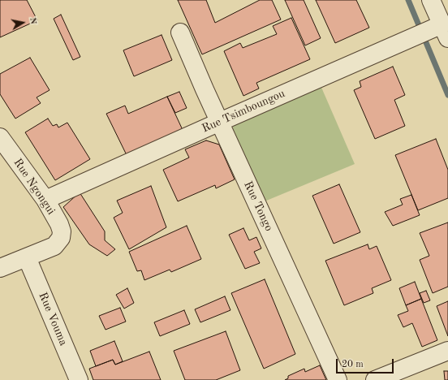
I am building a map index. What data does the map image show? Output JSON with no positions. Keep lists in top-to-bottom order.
{
  "streets": {
    "street": [
      "Rue Tsimboungou",
      "Rue Ngongui",
      "Rue Tongo",
      "Rue Vouma"
    ]
  },
  "crossings": [
    ["Rue Tsimboungou", "Rue Ngongui"],
    ["Rue Tsimboungou", "Rue Tongo"],
    ["Rue Ngongui", "Rue Vouma"]
  ],
  "scale_bar": "20 m",
  "north": "right"
}
